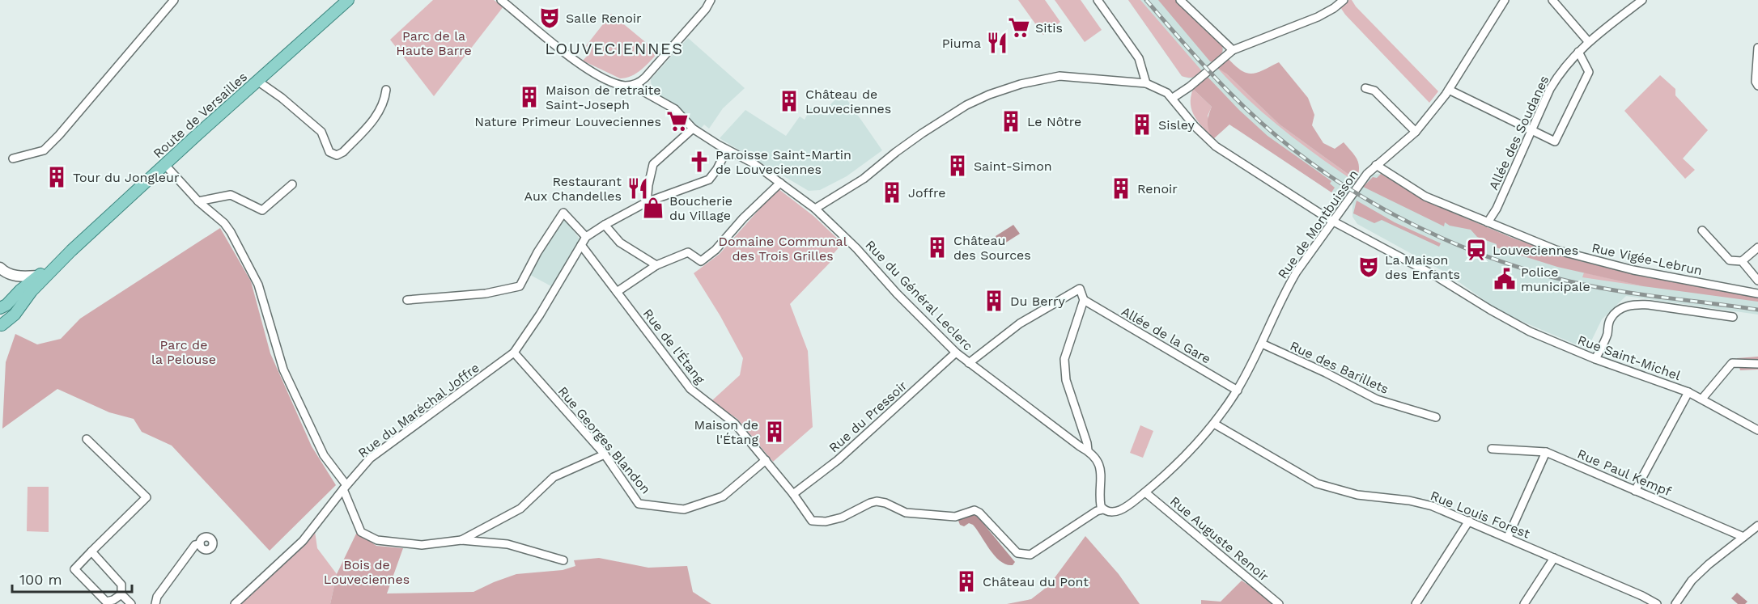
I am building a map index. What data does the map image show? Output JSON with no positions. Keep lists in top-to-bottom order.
{
  "streets": {
    "main road": ["Route de Versailles"],
    "street": [
      "Allée des Soudanes",
      "Rue de Montbuisson",
      "Rue Vigée-Lebrun",
      "Rue du Général Leclerc",
      "Allée de la Gare",
      "Rue de l'Étang",
      "Rue Saint-Michel",
      "Rue des Barillets",
      "Rue du Maréchal Joffre",
      "Rue du Pressoir",
      "Rue Georges Blandon",
      "Rue Paul Kempf",
      "Rue Louis Forest",
      "Rue Auguste Renoir"
    ]
  },
  "crossings": [
    ["Allée des Soudanes", "Rue Vigée-Lebrun"],
    ["Rue de Montbuisson", "Rue Vigée-Lebrun"],
    ["Rue de Montbuisson", "Allée de la Gare"],
    ["Rue de Montbuisson", "Rue Saint-Michel"],
    ["Rue de Montbuisson", "Rue des Barillets"],
    ["Rue de Montbuisson", "Rue Louis Forest"],
    ["Rue de Montbuisson", "Rue Auguste Renoir"],
    ["Rue du Général Leclerc", "Rue de l'Étang"],
    ["Rue du Général Leclerc", "Rue Saint-Michel"],
    ["Rue du Général Leclerc", "Rue du Pressoir"],
    ["Rue de l'Étang", "Rue du Maréchal Joffre"],
    ["Rue de l'Étang", "Rue du Pressoir"],
    ["Rue de l'Étang", "Rue Georges Blandon"],
    ["Rue du Maréchal Joffre", "Rue Georges Blandon"]
  ],
  "districts": ["LOUVECIENNES"],
  "parks": [
    "Parc de la Haute Barre",
    "Domaine Communal des Trois Grilles",
    "Parc de la Pelouse",
    "Bois de Louveciennes"
  ],
  "places": {
    "theatre": ["Salle Renoir", "La Maison des Enfants"],
    "supermarket": ["Sitis", "Nature Primeur Louveciennes"],
    "restaurant": ["Piuma", "Restaurant Aux Chandelles"],
    "building": [
      "Maison de retraite Saint-Joseph",
      "Château de Louveciennes",
      "Le Nôtre",
      "Sisley",
      "Saint-Simon",
      "Tour du Jongleur",
      "Renoir",
      "Joffre",
      "Château des Sources",
      "Du Berry",
      "Maison de l'Étang",
      "Château du Pont"
    ],
    "church": ["Paroisse Saint-Martin de Louveciennes"],
    "shop": ["Boucherie du Village"],
    "station": ["Louveciennes"],
    "public building": ["Police municipale"]
  },
  "scale_bar": "100 m"
}
